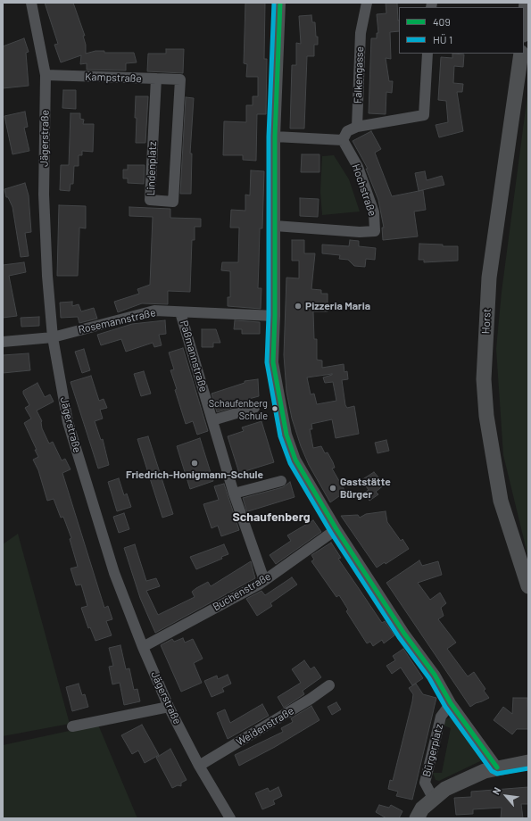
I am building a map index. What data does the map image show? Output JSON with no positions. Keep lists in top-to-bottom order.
{
  "streets": {
    "street": [
      "Falkengasse",
      "Kampstraße",
      "Jägerstraße",
      "Lindenplatz",
      "Hochstraße",
      "Rosemannstraße",
      "Horst",
      "Paßmannstraße",
      "Buchenstraße",
      "Weidenstraße",
      "Bürgerplatz"
    ]
  },
  "crossings": [
    ["Kampstraße", "Jägerstraße"],
    ["Kampstraße", "Lindenplatz"],
    ["Jägerstraße", "Rosemannstraße"],
    ["Jägerstraße", "Buchenstraße"],
    ["Jägerstraße", "Weidenstraße"],
    ["Rosemannstraße", "Paßmannstraße"],
    ["Paßmannstraße", "Buchenstraße"]
  ],
  "districts": ["Schaufenberg"],
  "places": [
    "Pizzeria Maria",
    "Schaufenberg Schule",
    "Friedrich-Honigmann-Schule",
    "Gaststätte Bürger"
  ],
  "lines": ["transit line 409"],
  "legend": ["409", "HÜ 1"],
  "north": "top left"
}
